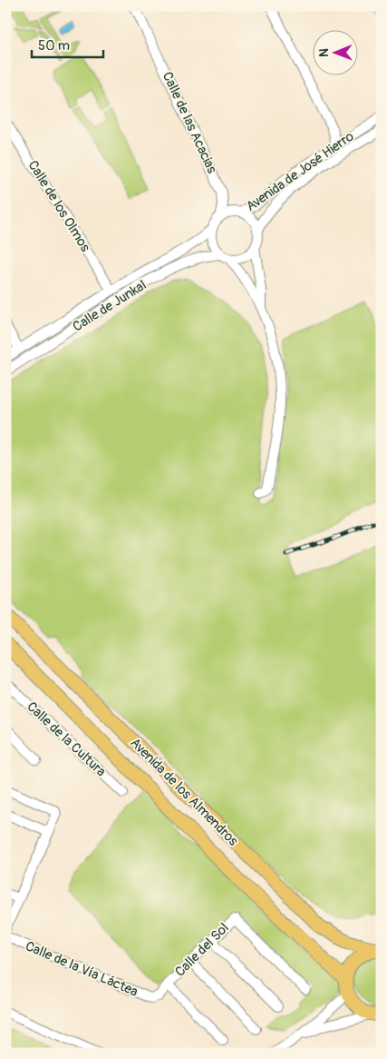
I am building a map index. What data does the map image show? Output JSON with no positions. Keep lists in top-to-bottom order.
{
  "streets": {
    "main road": ["Avenida de los Almendros"],
    "street": [
      "Calle de las Acacias",
      "Avenida de José Hierro",
      "Calle de los Olmos",
      "Calle de Junkal",
      "Calle de la Cultura",
      "Calle del Sol",
      "Calle de la Vía Láctea"
    ]
  },
  "crossings": [
    ["Calle de las Acacias", "Avenida de José Hierro"],
    ["Calle de las Acacias", "Calle de Junkal"],
    ["Avenida de José Hierro", "Calle de Junkal"],
    ["Calle de los Olmos", "Calle de Junkal"],
    ["Calle del Sol", "Calle de la Vía Láctea"]
  ],
  "scale_bar": "50 m",
  "north": "left"
}
